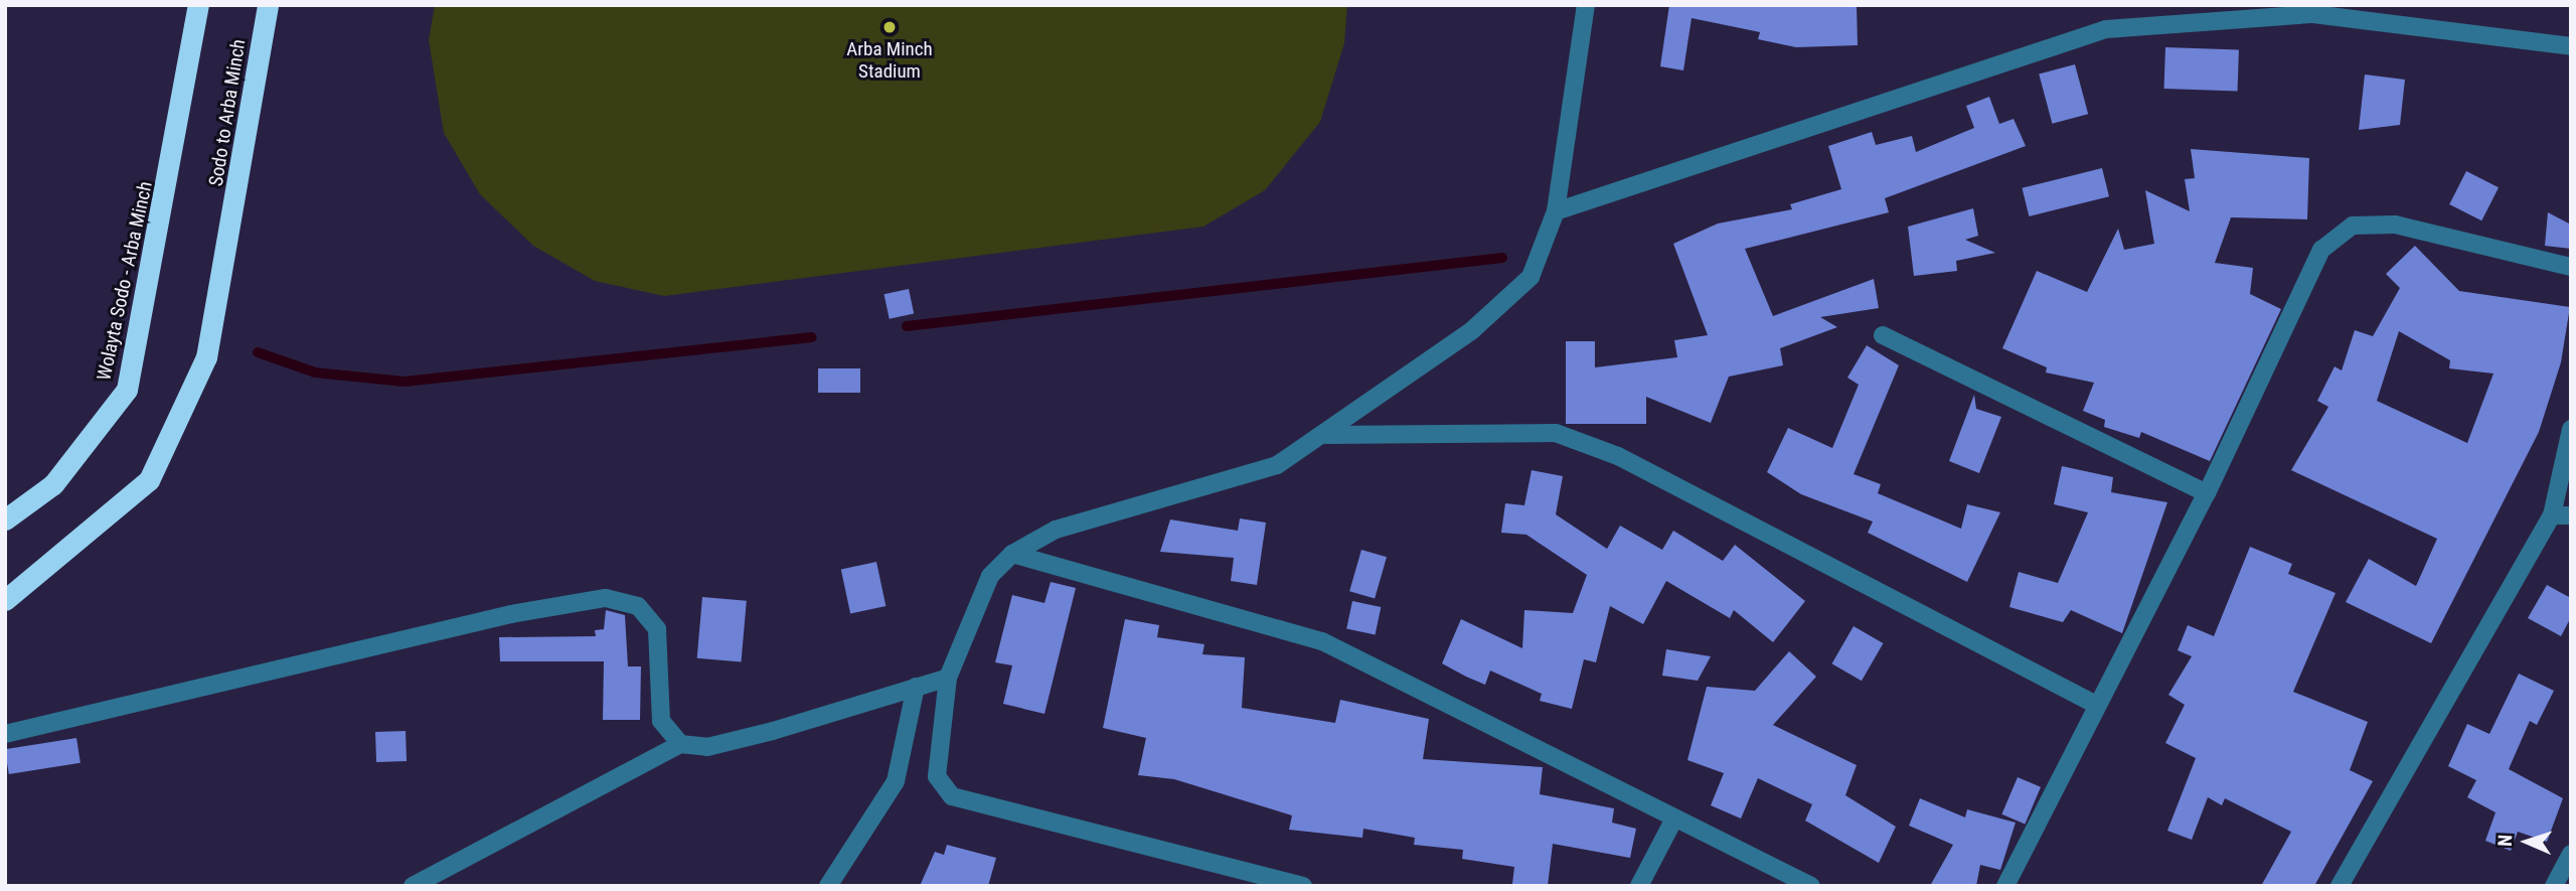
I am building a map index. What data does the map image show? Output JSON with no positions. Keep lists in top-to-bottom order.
{
  "streets": {
    "highway": ["Sodo to Arba Minch", "Wolayta Sodo - Arba Minch"]
  },
  "places": ["Arba Minch Stadium"],
  "north": "left"
}
